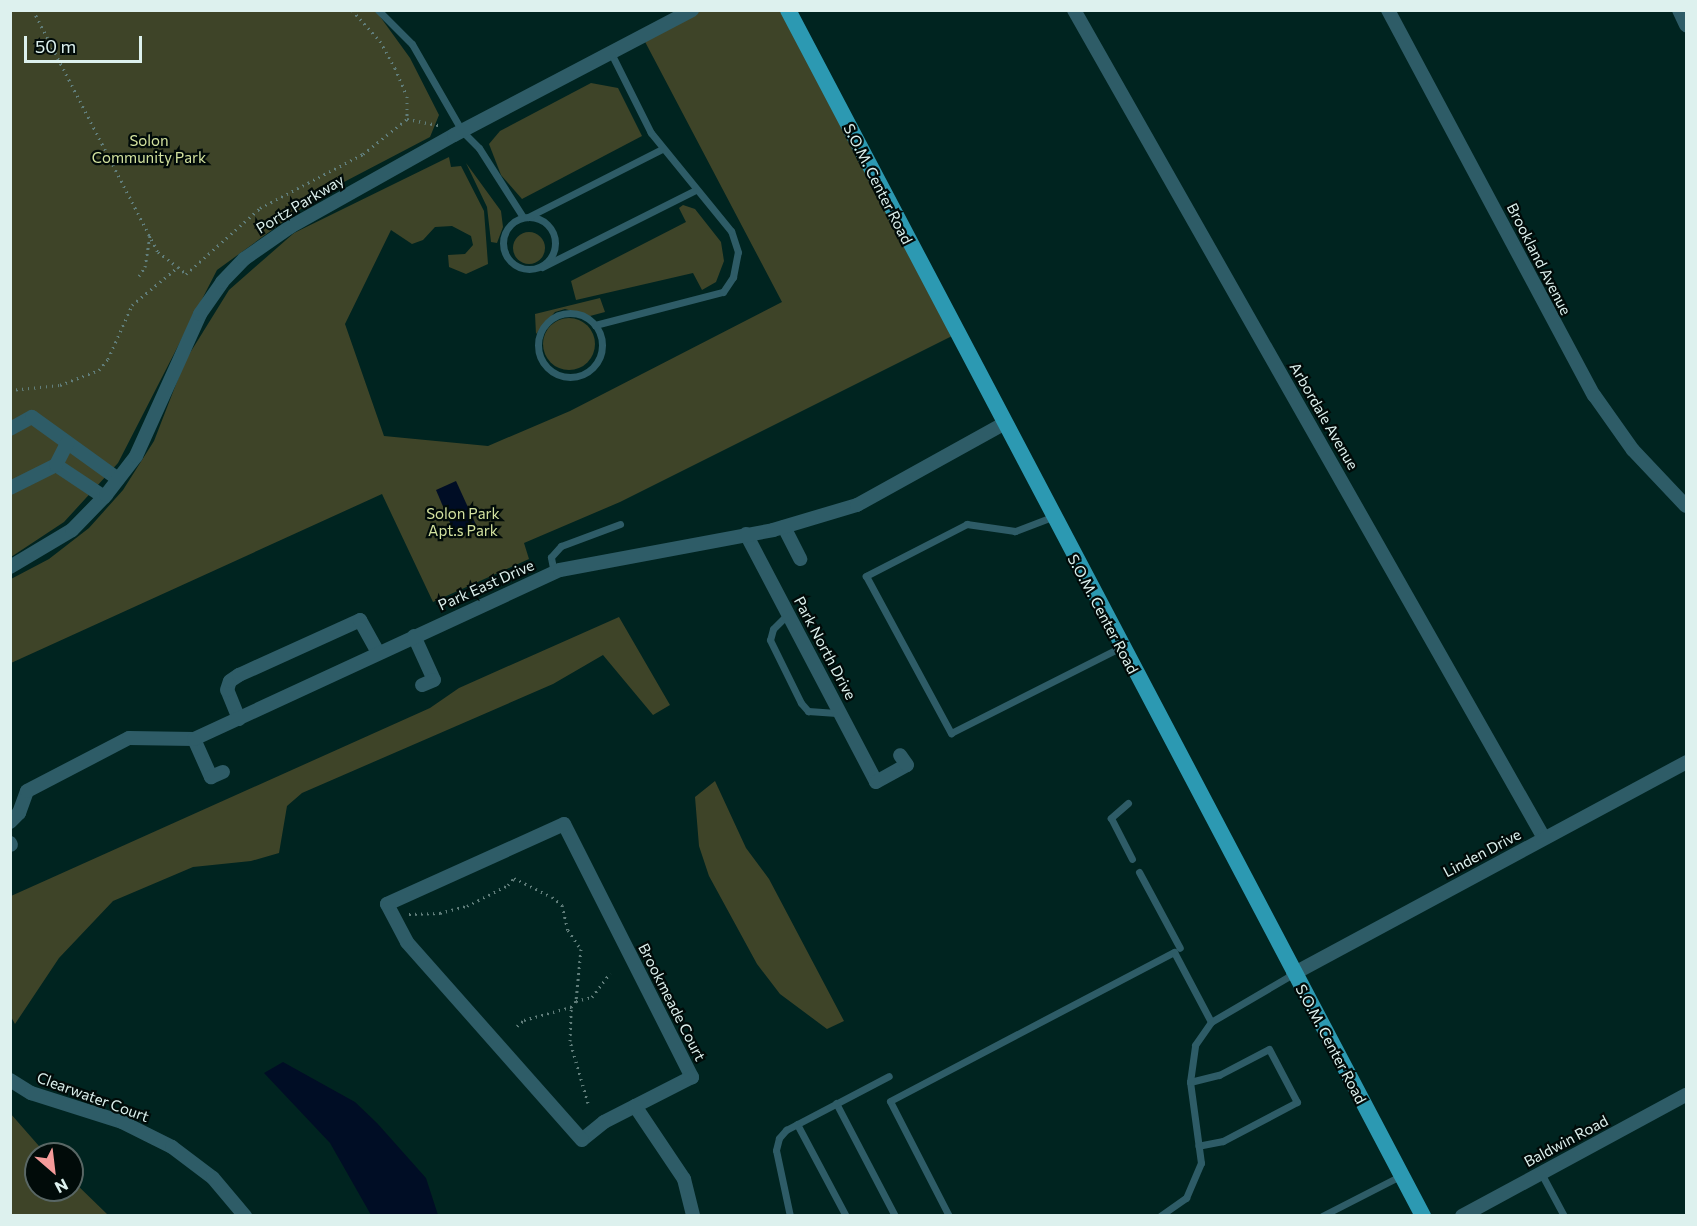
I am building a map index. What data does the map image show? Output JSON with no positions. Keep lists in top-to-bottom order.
{
  "streets": {
    "main road": ["S.O.M. Center Road"],
    "street": [
      "Portz Parkway",
      "Brookland Avenue",
      "Arbordale Avenue",
      "Park East Drive",
      "Park North Drive",
      "Linden Drive",
      "Brookmeade Court",
      "Clearwater Court",
      "Baldwin Road"
    ]
  },
  "crossings": [
    ["S.O.M. Center Road", "Park East Drive"],
    ["S.O.M. Center Road", "Linden Drive"],
    ["Arbordale Avenue", "Linden Drive"],
    ["Park East Drive", "Park North Drive"]
  ],
  "parks": ["Solon Community Park", "Solon Park Apt.s Park"],
  "scale_bar": "50 m",
  "north": "bottom right"
}
